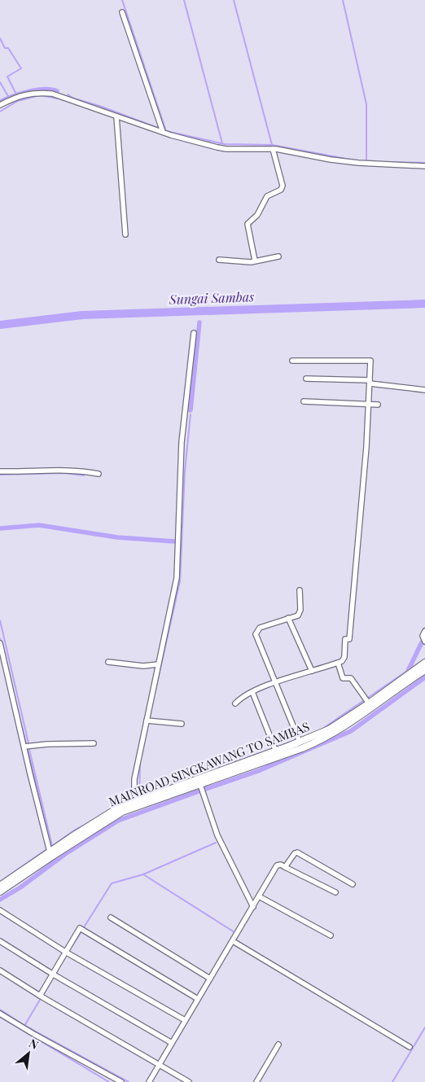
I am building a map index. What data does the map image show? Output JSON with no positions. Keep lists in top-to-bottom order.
{
  "streets": {
    "highway": ["MAINROAD SINGKAWANG TO SAMBAS"]
  },
  "water": ["Sungai Sambas"],
  "north": "top right"
}
